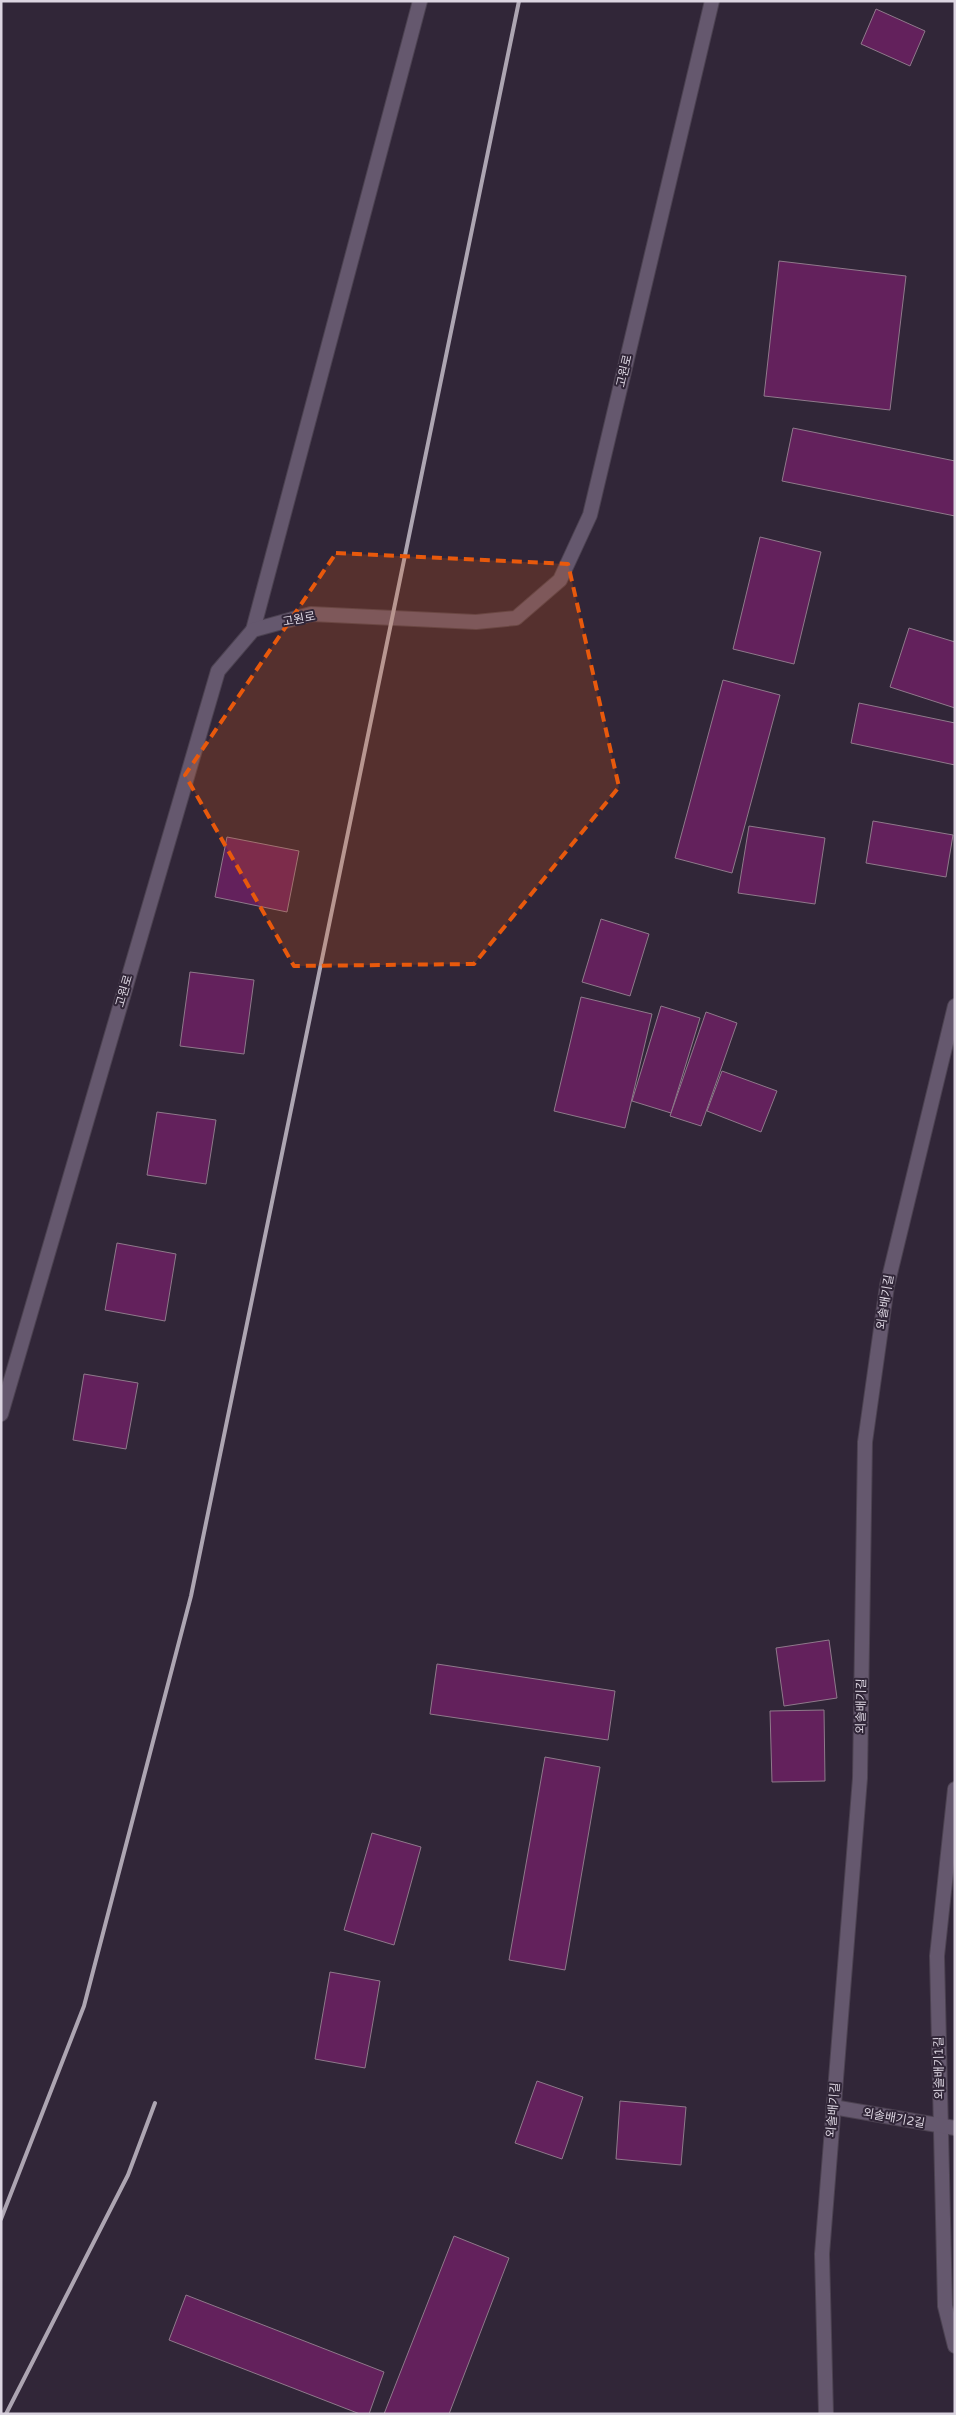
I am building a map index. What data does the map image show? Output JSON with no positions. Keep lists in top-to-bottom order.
{
  "streets": {
    "street": [
      "고원로",
      "외솔배기길",
      "외솔배기1길",
      "외솔배기2길"
    ]
  },
  "crossings": [
    ["외솔배기길", "외솔배기2길"],
    ["외솔배기1길", "외솔배기2길"]
  ]
}
